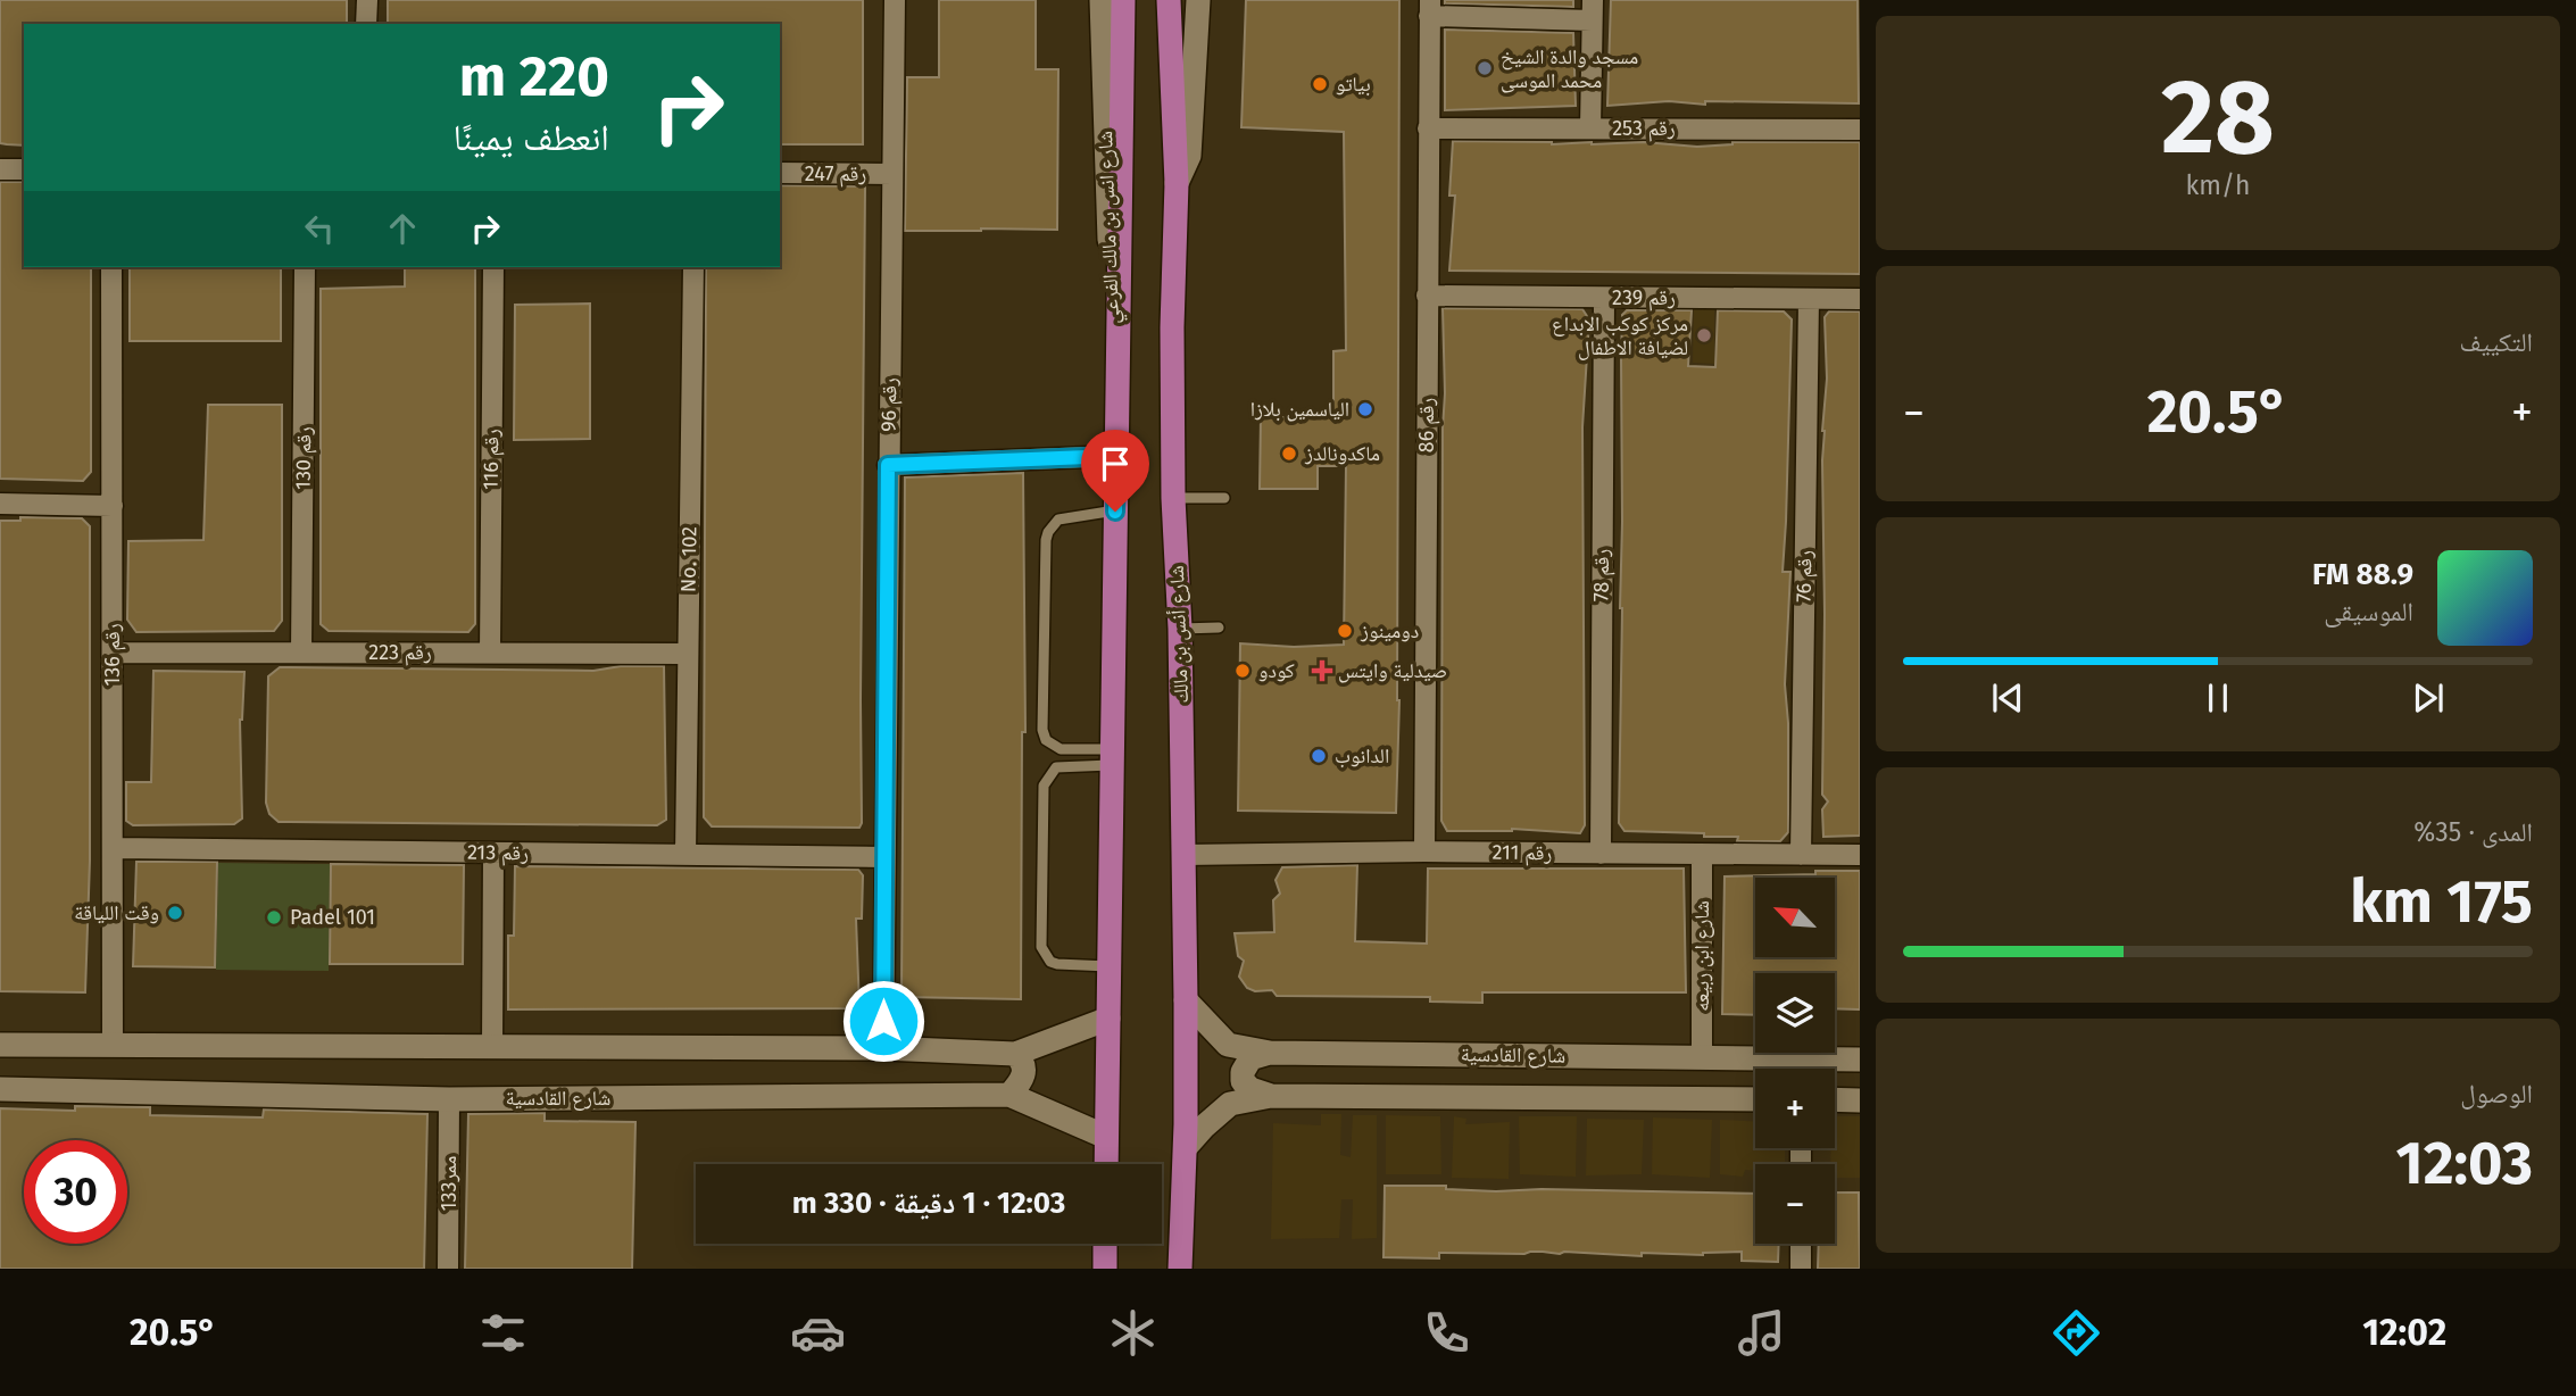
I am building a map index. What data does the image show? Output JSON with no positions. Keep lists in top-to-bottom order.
{
  "streets": {
    "main road": ["شارع أنس بن مالك"],
    "street": [
      "رقم 253",
      "رقم 247",
      "شارع انس بن مالك الفرعي",
      "رقم 239",
      "رقم 96",
      "رقم 86",
      "رقم 130",
      "رقم 116",
      "No. 102",
      "رقم 78",
      "رقم 76",
      "رقم 223",
      "رقم 136",
      "رقم 213",
      "رقم 211",
      "شارع ابن ربيعه",
      "شارع القادسية",
      "ممر133"
    ]
  },
  "crossings": [
    ["رقم 253", "رقم 86"],
    ["رقم 247", "رقم 96"],
    ["رقم 239", "رقم 86"],
    ["رقم 239", "رقم 78"],
    ["رقم 239", "رقم 76"],
    ["رقم 96", "رقم 213"],
    ["رقم 86", "رقم 211"],
    ["رقم 130", "رقم 223"],
    ["رقم 116", "رقم 223"],
    ["No. 102", "رقم 223"],
    ["No. 102", "رقم 213"],
    ["رقم 78", "رقم 211"],
    ["رقم 76", "رقم 211"],
    ["شارع أنس بن مالك", "رقم 211"],
    ["شارع أنس بن مالك", "شارع القادسية"],
    ["رقم 223", "رقم 136"],
    ["رقم 136", "رقم 213"],
    ["رقم 211", "شارع ابن ربيعه"],
    ["شارع ابن ربيعه", "شارع القادسية"],
    ["شارع القادسية", "ممر133"]
  ],
  "places": {
    "other": [
      "مسجد والدة الشيخ محمد الموسى",
      "بياتو",
      "مركز كوكب الابداع لضيافة الاطفال",
      "الياسمين بلازا",
      "ماكدونالدز",
      "دومينوز",
      "كودو",
      "الدانوب",
      "وقت اللياقة",
      "Padel 101"
    ],
    "health": ["صيدلية وايتس"]
  },
  "north": "top left",
  "page": {
    "tile": [
      ["28", "km/h"],
      "التكييف",
      ["المدى · 35%", "175 km"],
      ["الوصول", "12:03"]
    ],
    "turn": ["220 m", "انعطف يمينًا"],
    "heat": ["−", "20.5°", "+"],
    "song": ["88.9 FM", "الموسيقى"],
    "map_buttons": ["+", "−"],
    "limit": "30",
    "trip": "12:03 · 1 دقيقة · 330 m",
    "tabs": ["12:02", "20.5°"]
  }
}
